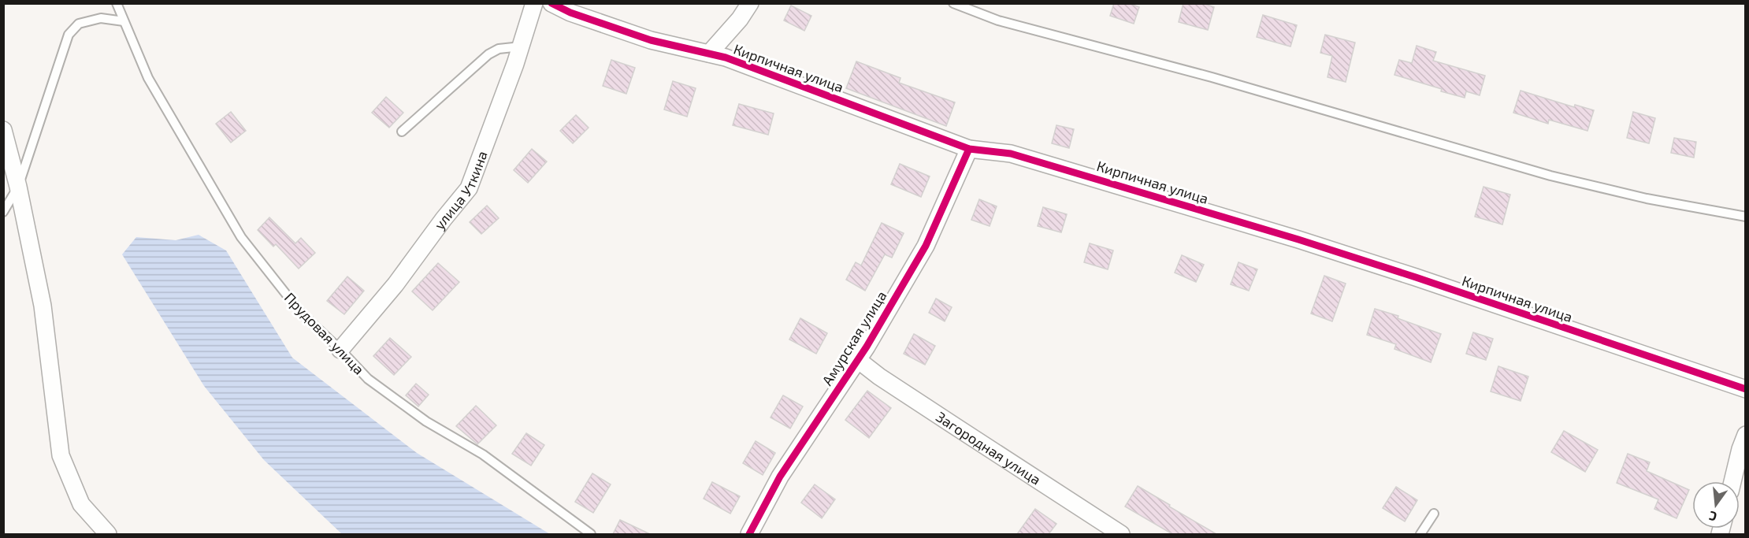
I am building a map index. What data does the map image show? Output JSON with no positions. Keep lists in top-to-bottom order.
{
  "streets": {
    "street": [
      "Кирпичная улица",
      "улица Уткина",
      "Амурская улица",
      "Загородная улица"
    ],
    "lane": ["Прудовая улица"]
  },
  "crossings": [
    ["Кирпичная улица", "Амурская улица"],
    ["улица Уткина", "Прудовая улица"],
    ["Амурская улица", "Загородная улица"]
  ],
  "north": "bottom"
}
